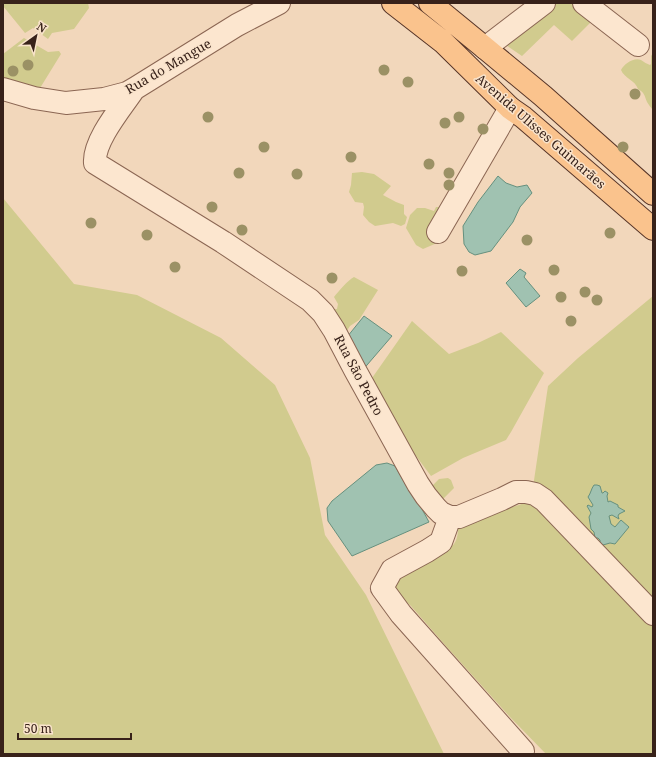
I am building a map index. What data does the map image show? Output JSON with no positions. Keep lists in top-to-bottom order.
{
  "streets": {
    "main road": ["Avenida Ulisses Guimarães"],
    "street": ["Rua do Mangue", "Rua São Pedro"]
  },
  "crossings": [
    ["Rua do Mangue", "Rua São Pedro"]
  ],
  "scale_bar": "50 m",
  "north": "top right"
}
